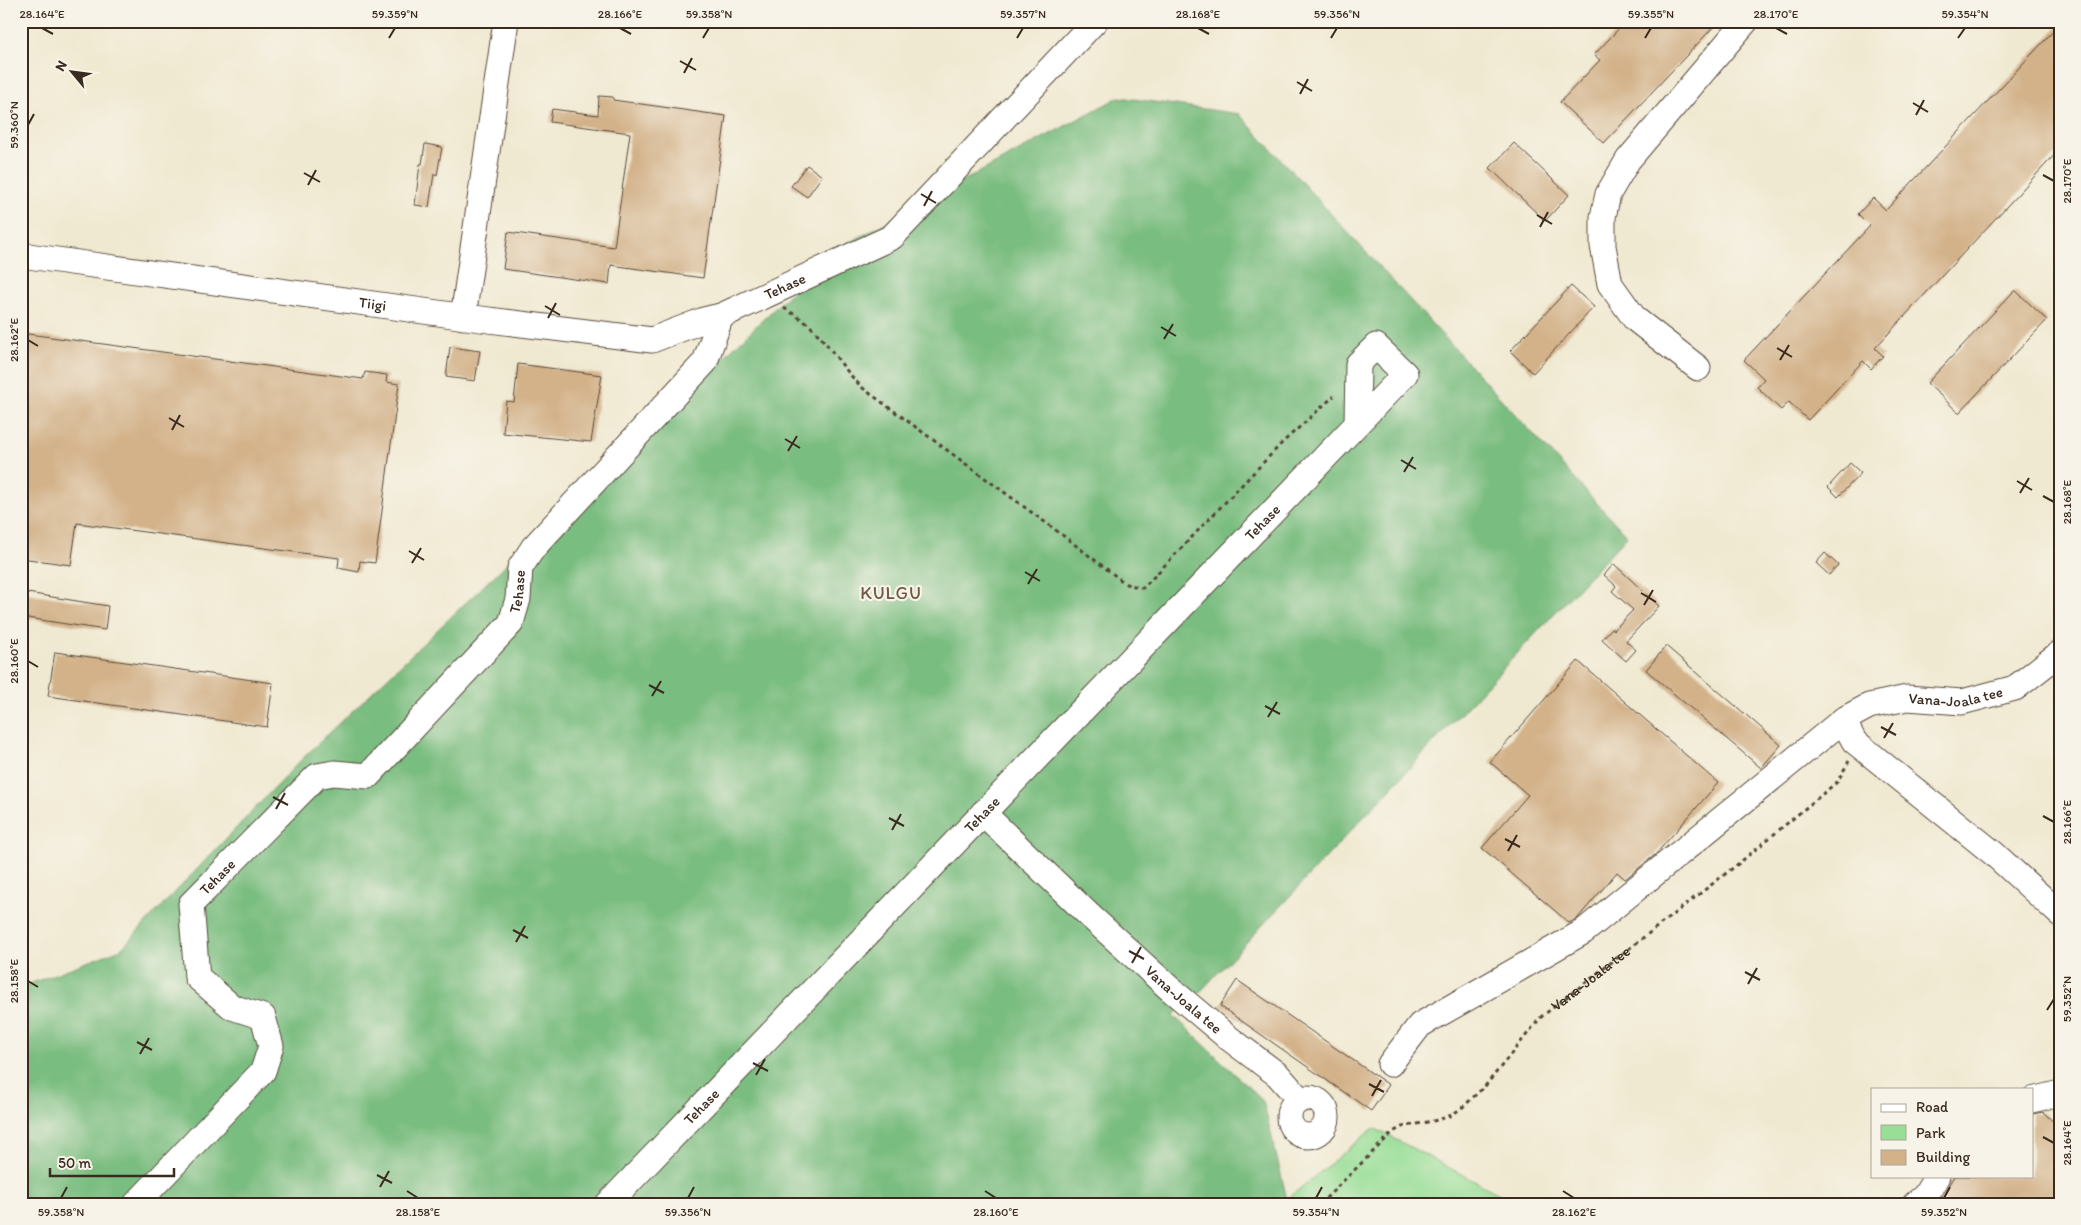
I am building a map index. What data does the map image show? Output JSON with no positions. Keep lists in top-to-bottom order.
{
  "streets": {
    "street": ["Tehase", "Tiigi", "Vana-Joala tee"]
  },
  "crossings": [
    ["Tehase", "Tiigi"],
    ["Tehase", "Vana-Joala tee"]
  ],
  "districts": ["KULGU"],
  "legend": ["Road", "Park", "Building"],
  "scale_bar": "50 m",
  "north": "top left",
  "coordinates": [
    "28.164°E",
    "59.359°N",
    "28.166°E",
    "59.358°N",
    "59.357°N",
    "28.168°E",
    "59.356°N",
    "59.355°N",
    "28.170°E",
    "59.354°N",
    "59.360°N",
    "28.162°E",
    "28.160°E",
    "28.158°E",
    "59.352°N"
  ]
}
